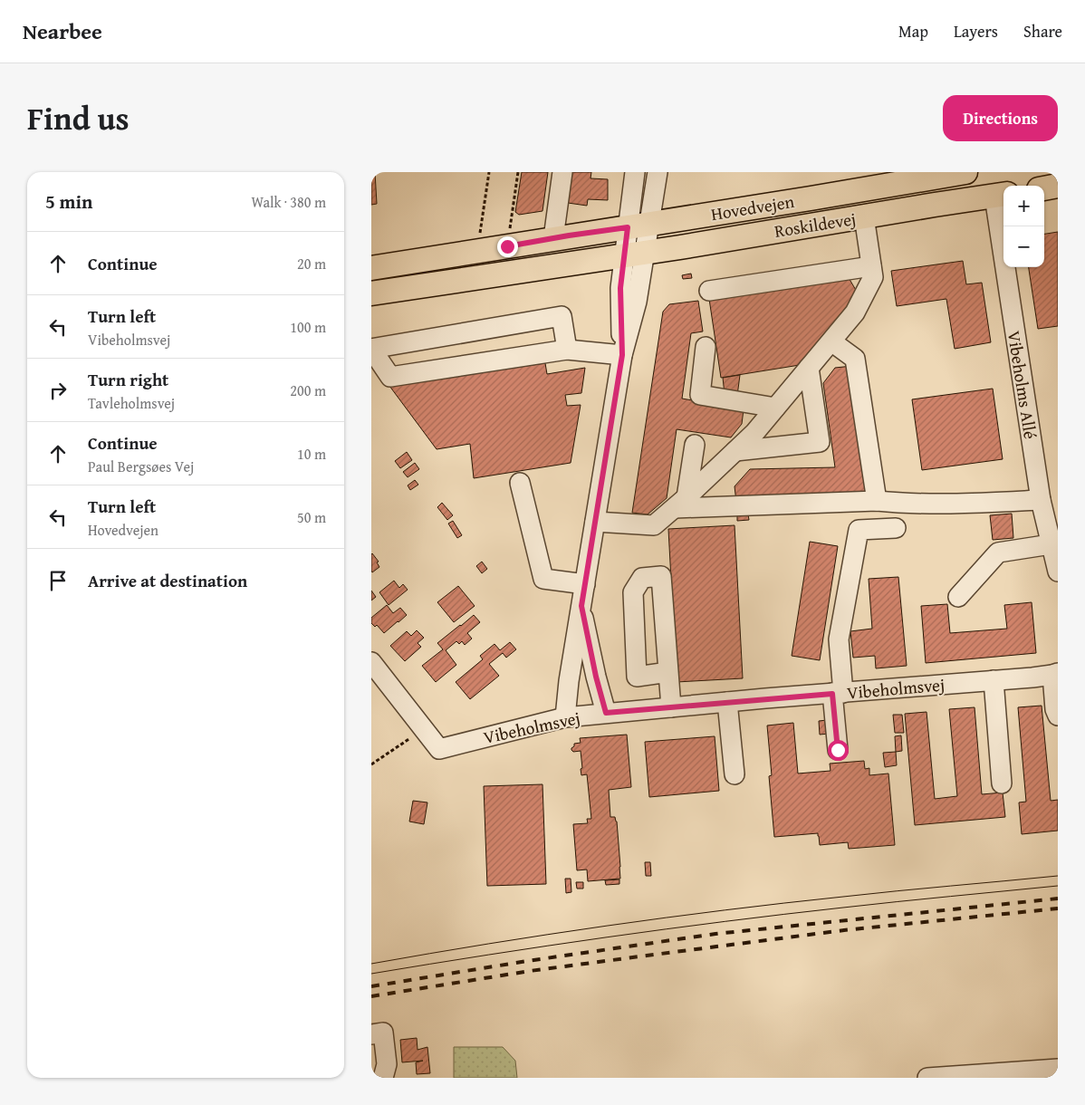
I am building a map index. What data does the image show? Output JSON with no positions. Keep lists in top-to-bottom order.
{
  "streets": {
    "main road": ["Hovedvejen", "Roskildevej"],
    "street": ["Vibeholms Allé", "Vibeholmsvej"]
  },
  "crossings": [
    ["Roskildevej", "Vibeholms Allé"]
  ],
  "page": {
    "header": "Nearbee",
    "nav": ["Map", "Layers", "Share"],
    "title": "Find us",
    "buttons": "Directions",
    "heading": ["5 min", "Walk · 380 m"],
    "map_buttons": ["+", "−"],
    "list": [
      ["Continue", "20 m"],
      ["Turn left", "Vibeholmsvej", "100 m"],
      ["Turn right", "Tavleholmsvej", "200 m"],
      ["Continue", "Paul Bergsøes Vej", "10 m"],
      ["Turn left", "Hovedvejen", "50 m"],
      "Arrive at destination"
    ]
  }
}
